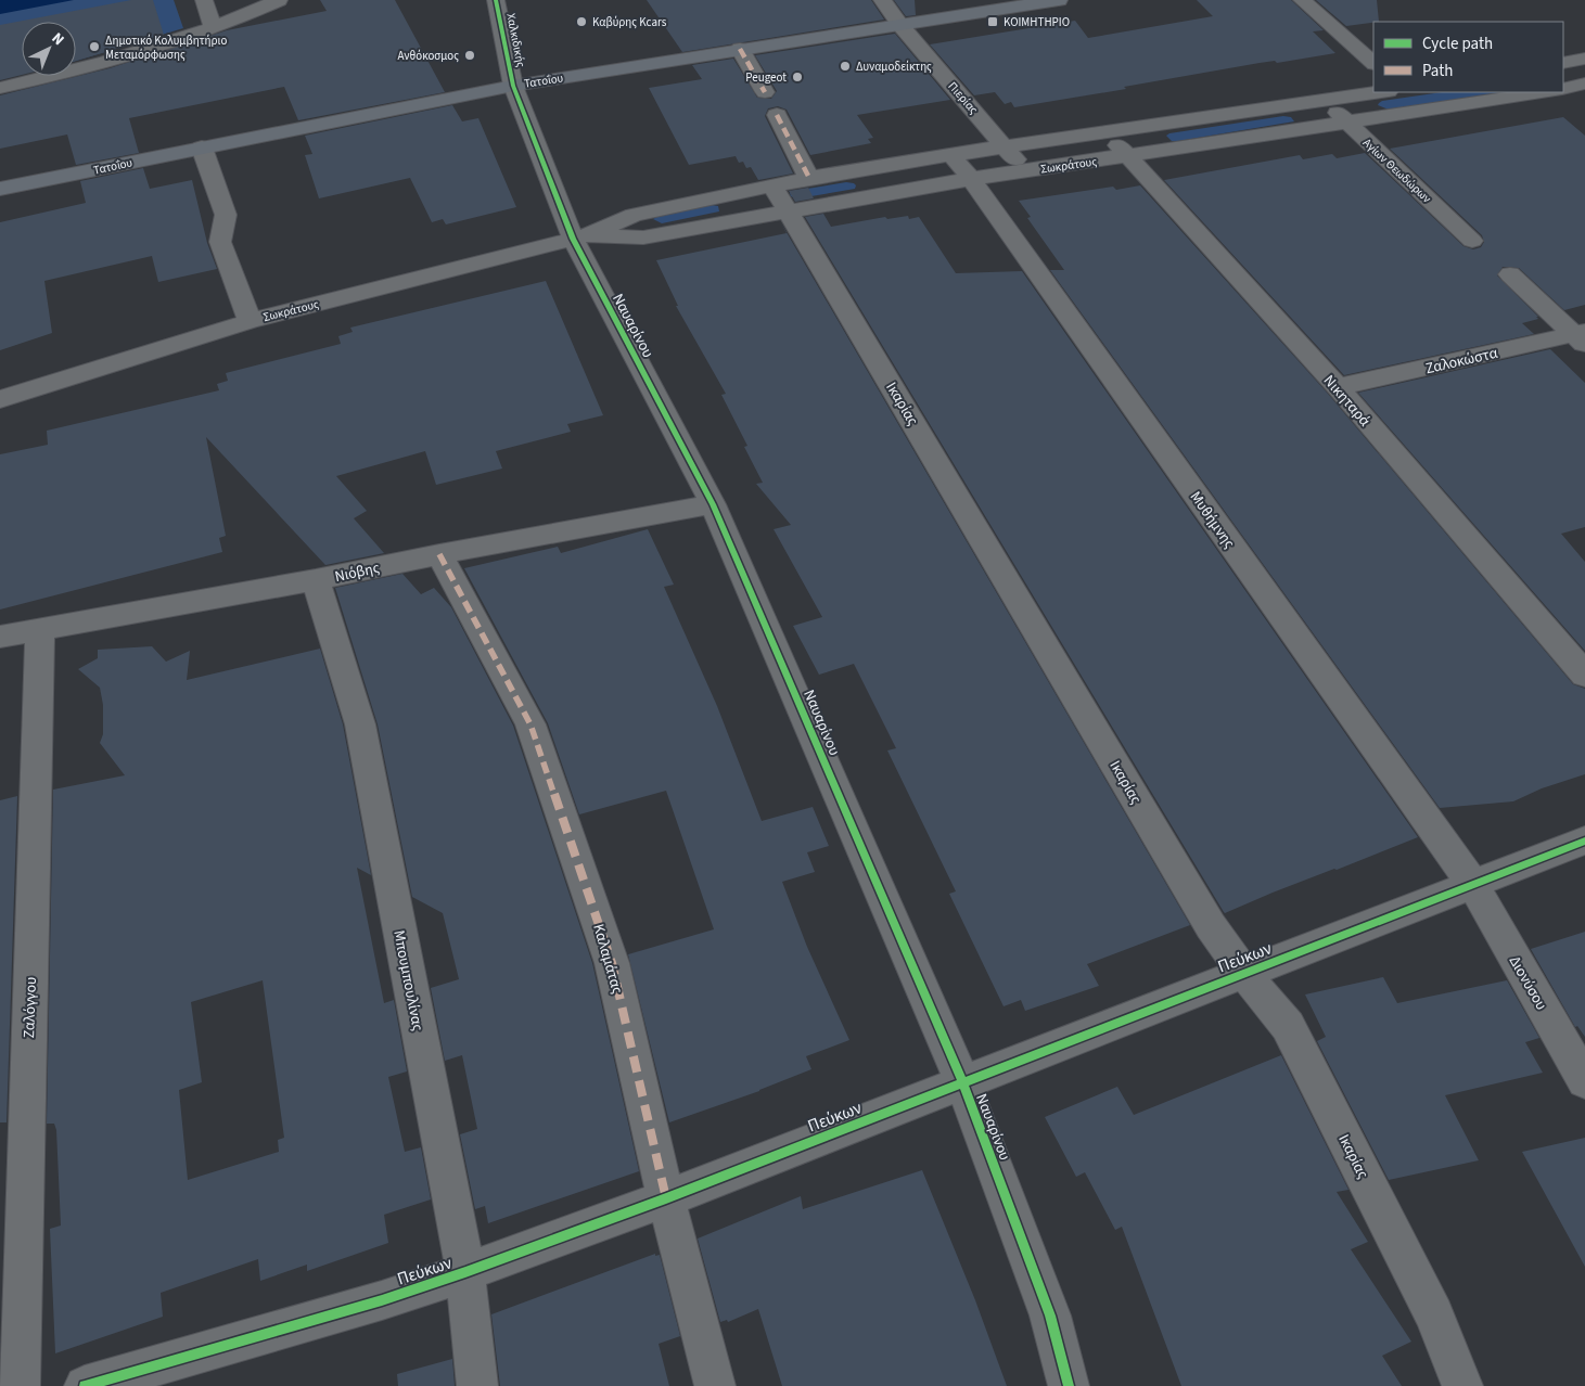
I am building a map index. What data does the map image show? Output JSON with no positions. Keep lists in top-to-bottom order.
{
  "streets": {
    "main road": ["Τατοΐου"],
    "street": [
      "Χαλκιδικής",
      "Πιερίας",
      "Σωκράτους",
      "Αγίων Θεωδώρων",
      "Ναυαρίνου",
      "Ζαλοκώστα",
      "Νικηταρά",
      "Ικαρίας",
      "Μυθήμνης",
      "Νιόβης",
      "Πεύκων",
      "Καλαμάτας",
      "Μπουμπουλίνας",
      "Διονύσου",
      "Ζαλόγγου"
    ]
  },
  "crossings": [
    ["Χαλκιδικής", "Τατοΐου"],
    ["Χαλκιδικής", "Ναυαρίνου"],
    ["Τατοΐου", "Πιερίας"],
    ["Τατοΐου", "Ναυαρίνου"],
    ["Πιερίας", "Σωκράτους"],
    ["Σωκράτους", "Αγίων Θεωδώρων"],
    ["Σωκράτους", "Ναυαρίνου"],
    ["Σωκράτους", "Νικηταρά"],
    ["Σωκράτους", "Ικαρίας"],
    ["Σωκράτους", "Μυθήμνης"],
    ["Ναυαρίνου", "Νιόβης"],
    ["Ναυαρίνου", "Πεύκων"],
    ["Ζαλοκώστα", "Νικηταρά"],
    ["Ικαρίας", "Πεύκων"],
    ["Μυθήμνης", "Πεύκων"],
    ["Μυθήμνης", "Διονύσου"],
    ["Νιόβης", "Καλαμάτας"],
    ["Νιόβης", "Μπουμπουλίνας"],
    ["Νιόβης", "Ζαλόγγου"],
    ["Πεύκων", "Καλαμάτας"],
    ["Πεύκων", "Μπουμπουλίνας"],
    ["Πεύκων", "Διονύσου"]
  ],
  "places": {
    "other": [
      "Καβύρης Kcars",
      "Δημοτικό Κολυμβητήριο Μεταμόρφωσης",
      "Ανθόκοσμος",
      "Δυναμοδείκτης",
      "Peugeot"
    ],
    "transit": ["ΚΟΙΜΗΤΗΡΙΟ"]
  },
  "legend": ["Cycle path", "Path"],
  "north": "top right"
}
